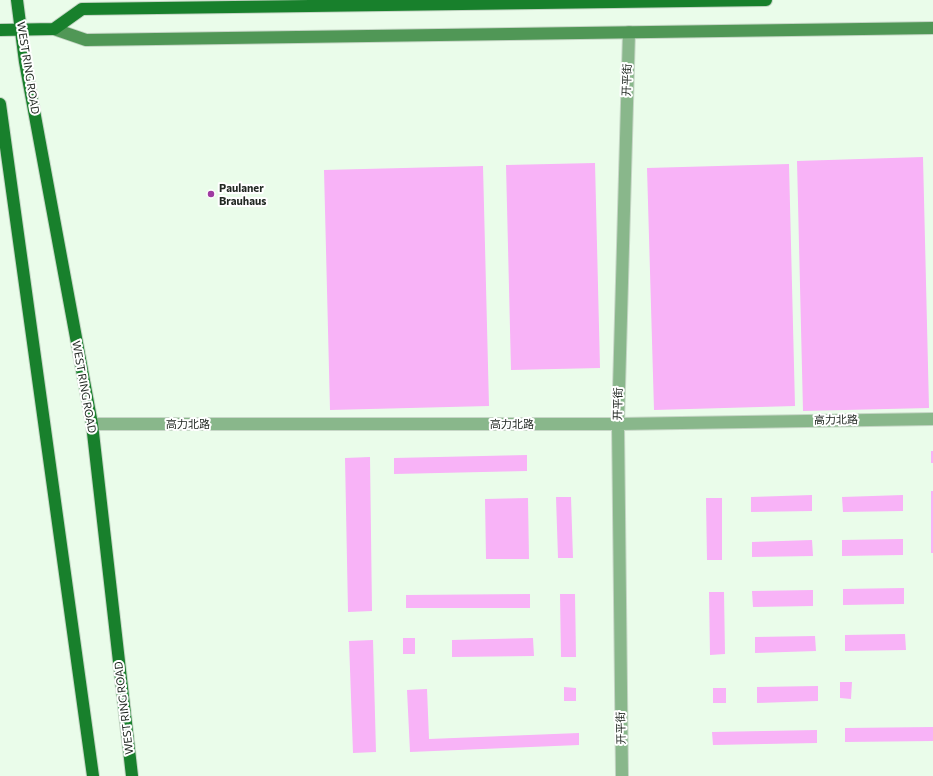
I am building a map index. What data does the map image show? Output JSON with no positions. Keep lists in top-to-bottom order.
{
  "streets": {
    "main road": ["WEST RING ROAD"],
    "street": ["开平街", "高力北路"]
  },
  "crossings": [
    ["WEST RING ROAD", "高力北路"],
    ["开平街", "高力北路"]
  ],
  "places": ["Paulaner Brauhaus"]
}
